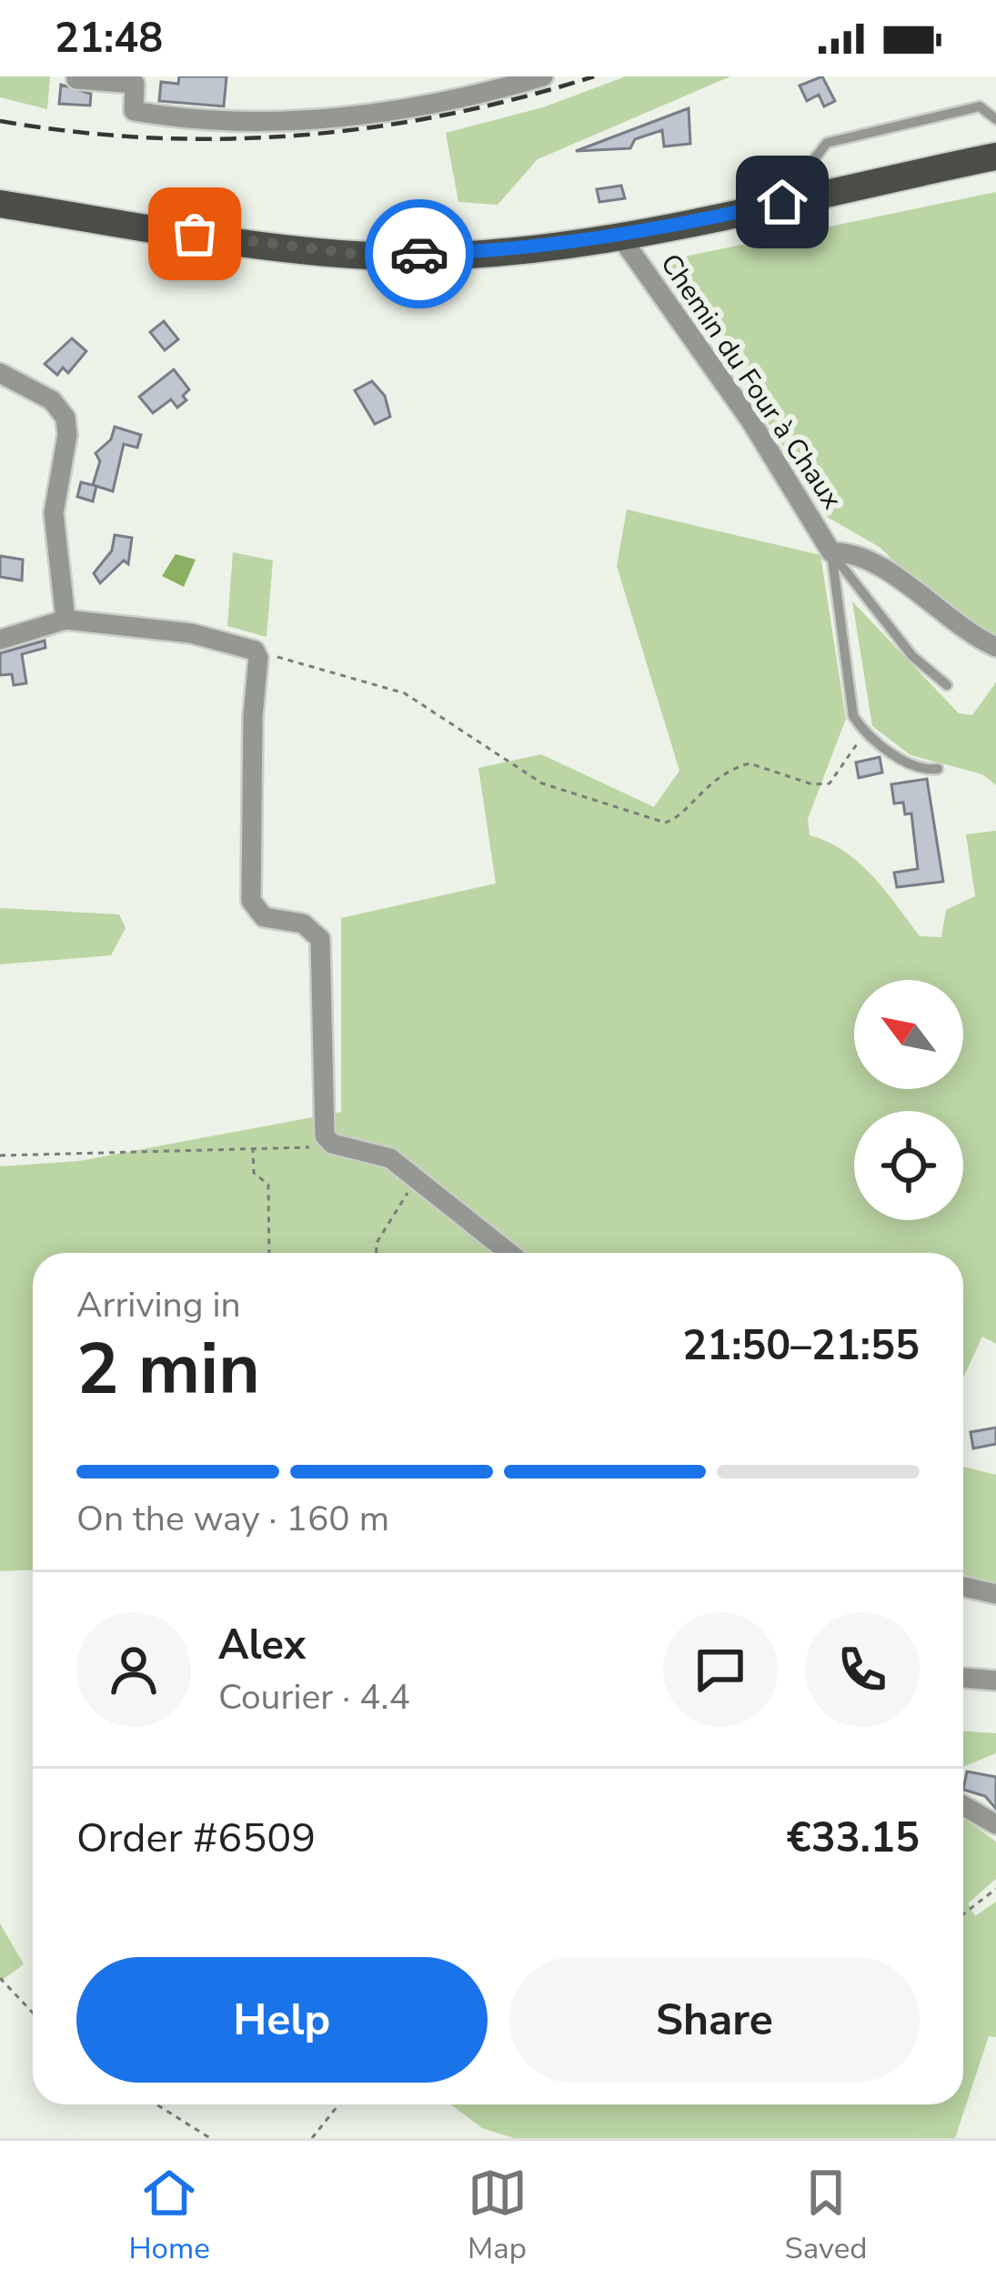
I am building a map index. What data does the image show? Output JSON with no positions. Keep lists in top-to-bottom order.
{
  "streets": {
    "street": ["Chemin du Four à Chaux"]
  },
  "north": "top left",
  "page": {
    "status": "21:48",
    "heading": ["2 min", "Arriving in", "21:50–21:55"],
    "panel": [
      "Alex",
      "Courier · 4.4",
      "Order #6509",
      "€33.15"
    ],
    "bar": "On the way · 160 m",
    "buttons": ["Help", "Share"],
    "tabs": ["Home", "Map", "Saved"]
  }
}
